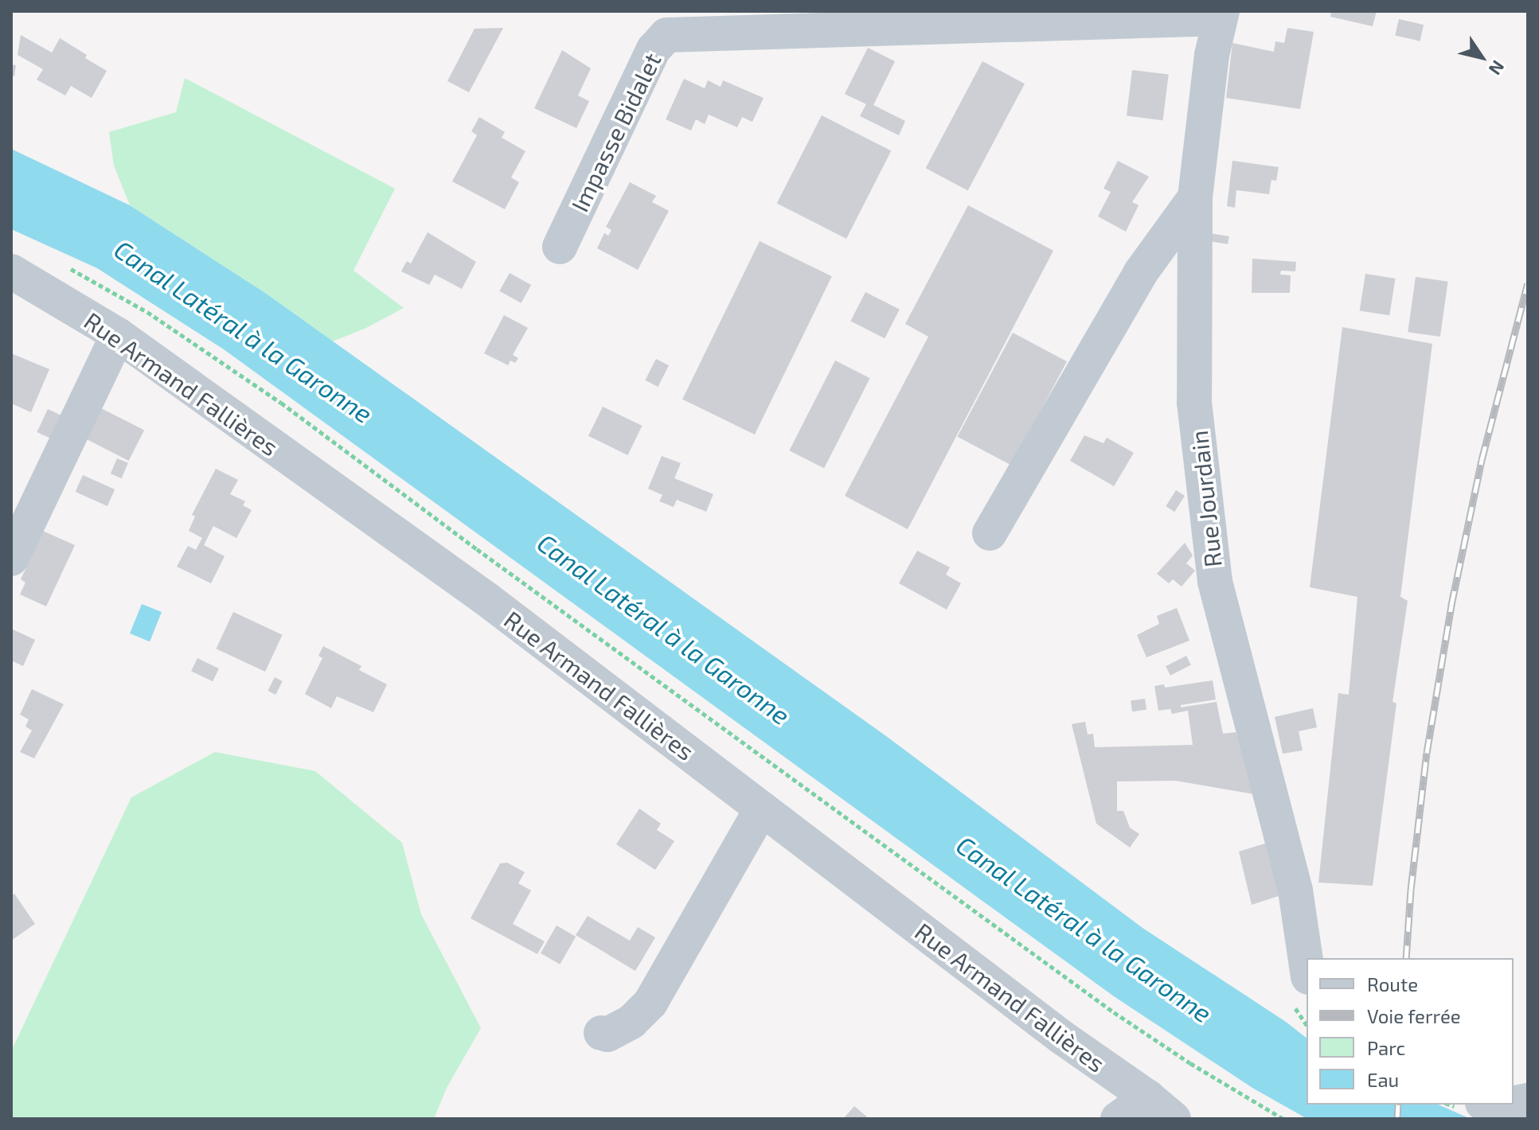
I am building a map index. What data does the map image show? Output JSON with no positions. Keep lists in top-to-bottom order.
{
  "streets": {
    "street": ["Impasse Bidalet", "Rue Armand Fallières", "Rue Jourdain"]
  },
  "crossings": [
    ["Impasse Bidalet", "Rue Jourdain"]
  ],
  "water": ["Canal Latéral à la Garonne"],
  "legend": [
    "Route",
    "Voie ferrée",
    "Parc",
    "Eau"
  ],
  "north": "bottom right"
}
